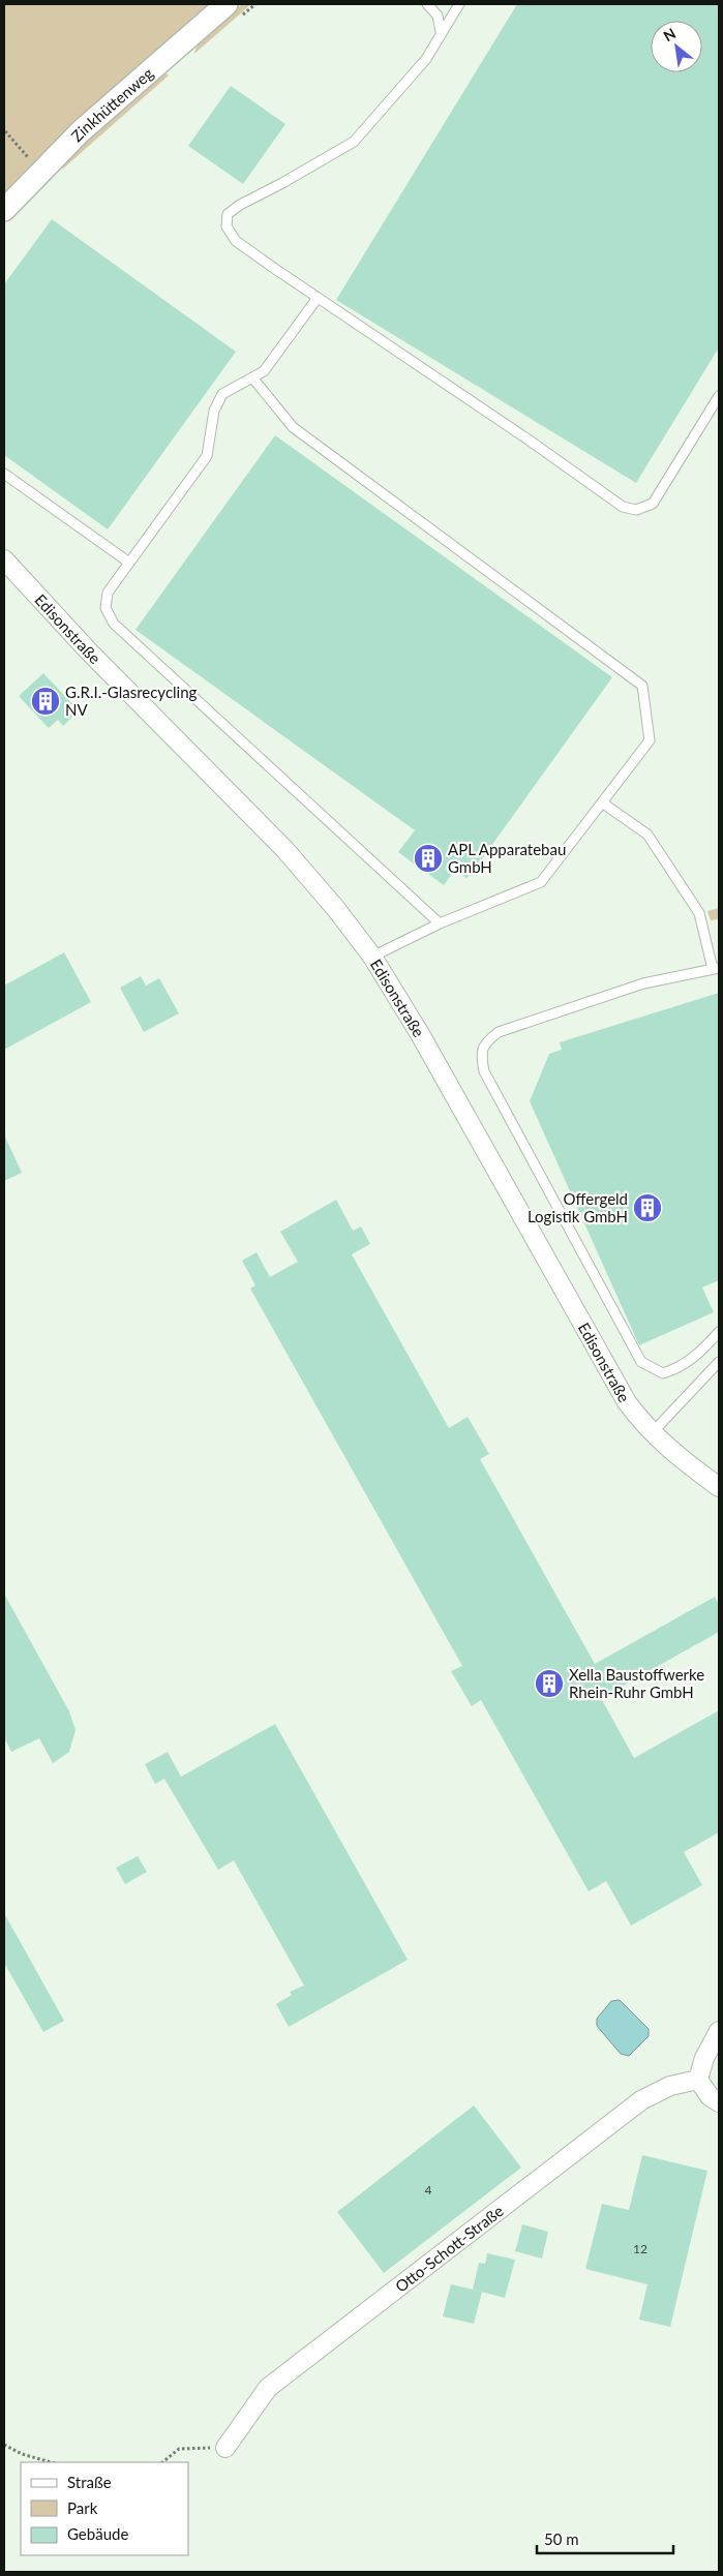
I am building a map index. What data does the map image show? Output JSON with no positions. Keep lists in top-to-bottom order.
{
  "streets": {
    "street": ["Zinkhüttenweg", "Edisonstraße", "Otto-Schott-Straße"]
  },
  "places": {
    "building": [
      "G.R.I.-Glasrecycling NV",
      "APL Apparatebau GmbH",
      "Offergeld Logistik GmbH",
      "Xella Baustoffwerke Rhein-Ruhr GmbH"
    ]
  },
  "house_numbers": ["4", "12"],
  "legend": ["Straße", "Park", "Gebäude"],
  "scale_bar": "50 m",
  "north": "top left"
}
